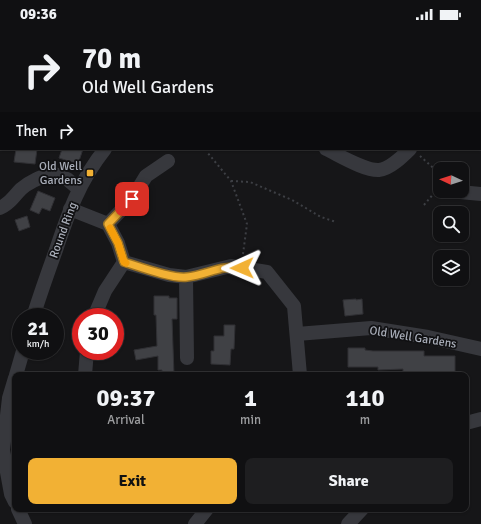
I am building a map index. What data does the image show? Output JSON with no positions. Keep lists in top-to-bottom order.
{
  "streets": {
    "street": ["Round Ring", "Old Well Gardens"]
  },
  "places": {
    "transit": ["Old Well Gardens"]
  },
  "north": "left",
  "page": {
    "status": "09:36",
    "turn": ["70 m", "Old Well Gardens"],
    "then": "Then",
    "speed": "21 km/h",
    "limit": "30",
    "eta": [
      "09:37",
      "Arrival",
      "1",
      "min",
      "110",
      "m"
    ],
    "buttons": ["Exit", "Share"]
  }
}
